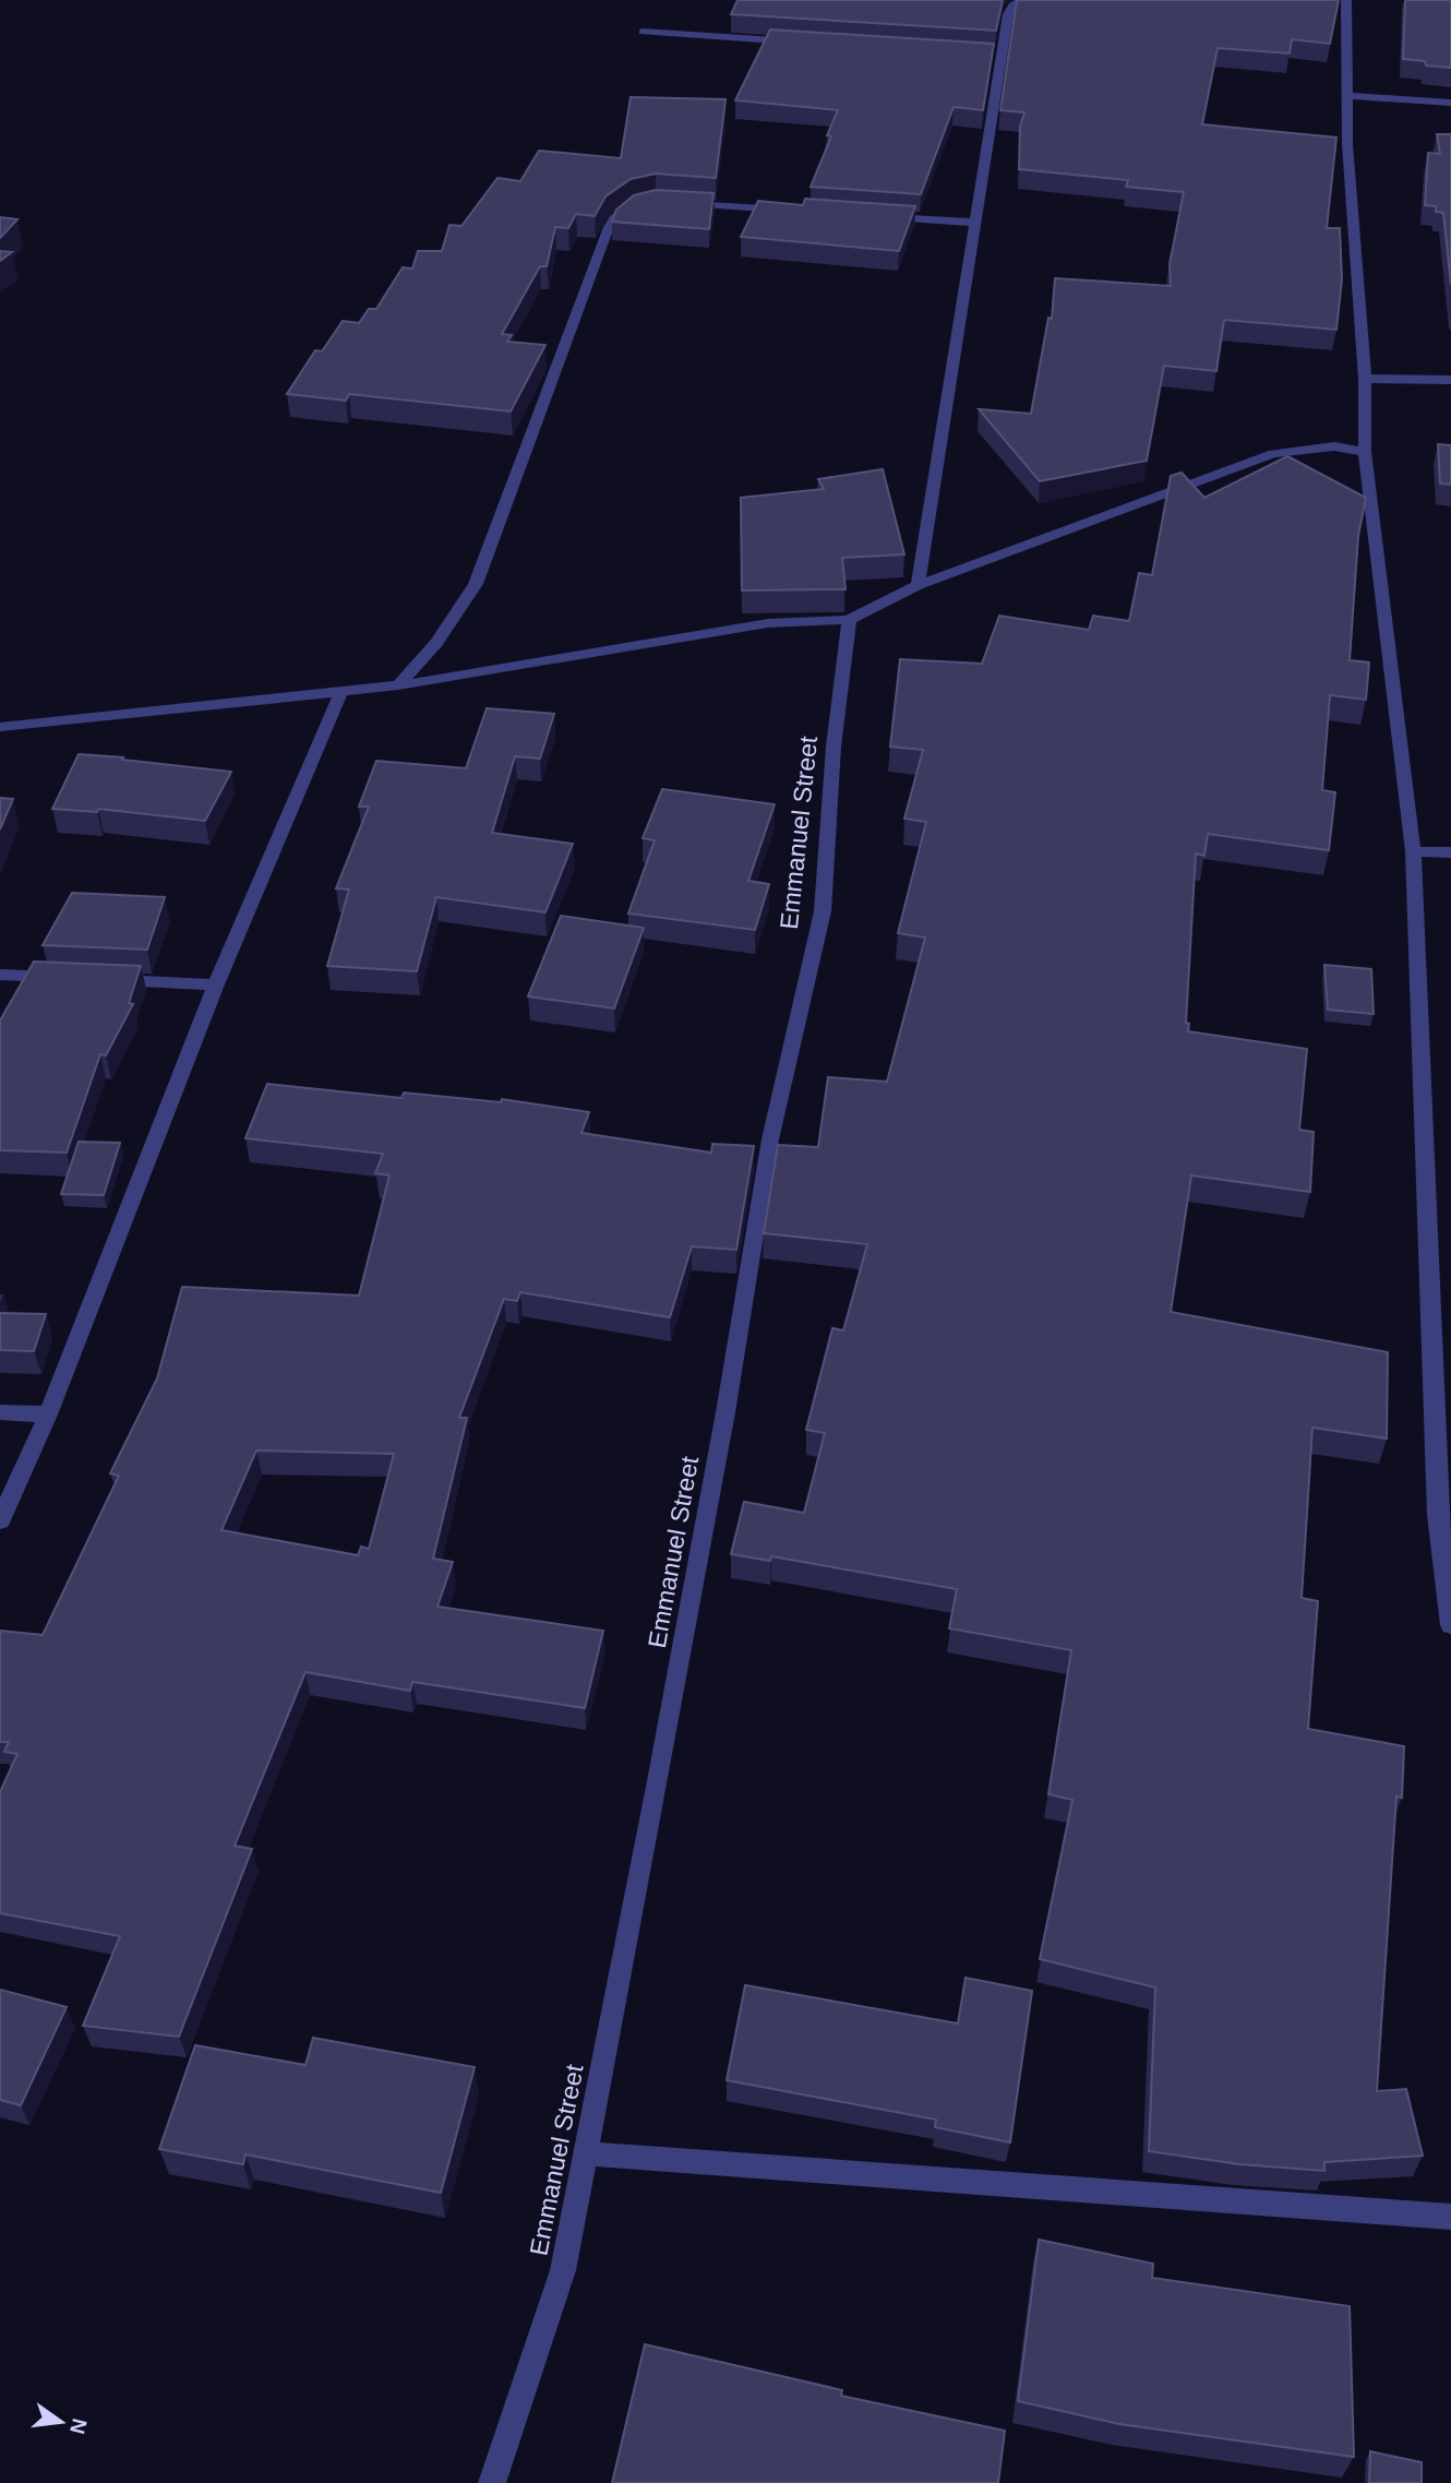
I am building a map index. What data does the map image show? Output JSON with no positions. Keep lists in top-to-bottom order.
{
  "streets": {
    "street": ["Emmanuel Street"]
  },
  "north": "right"
}
